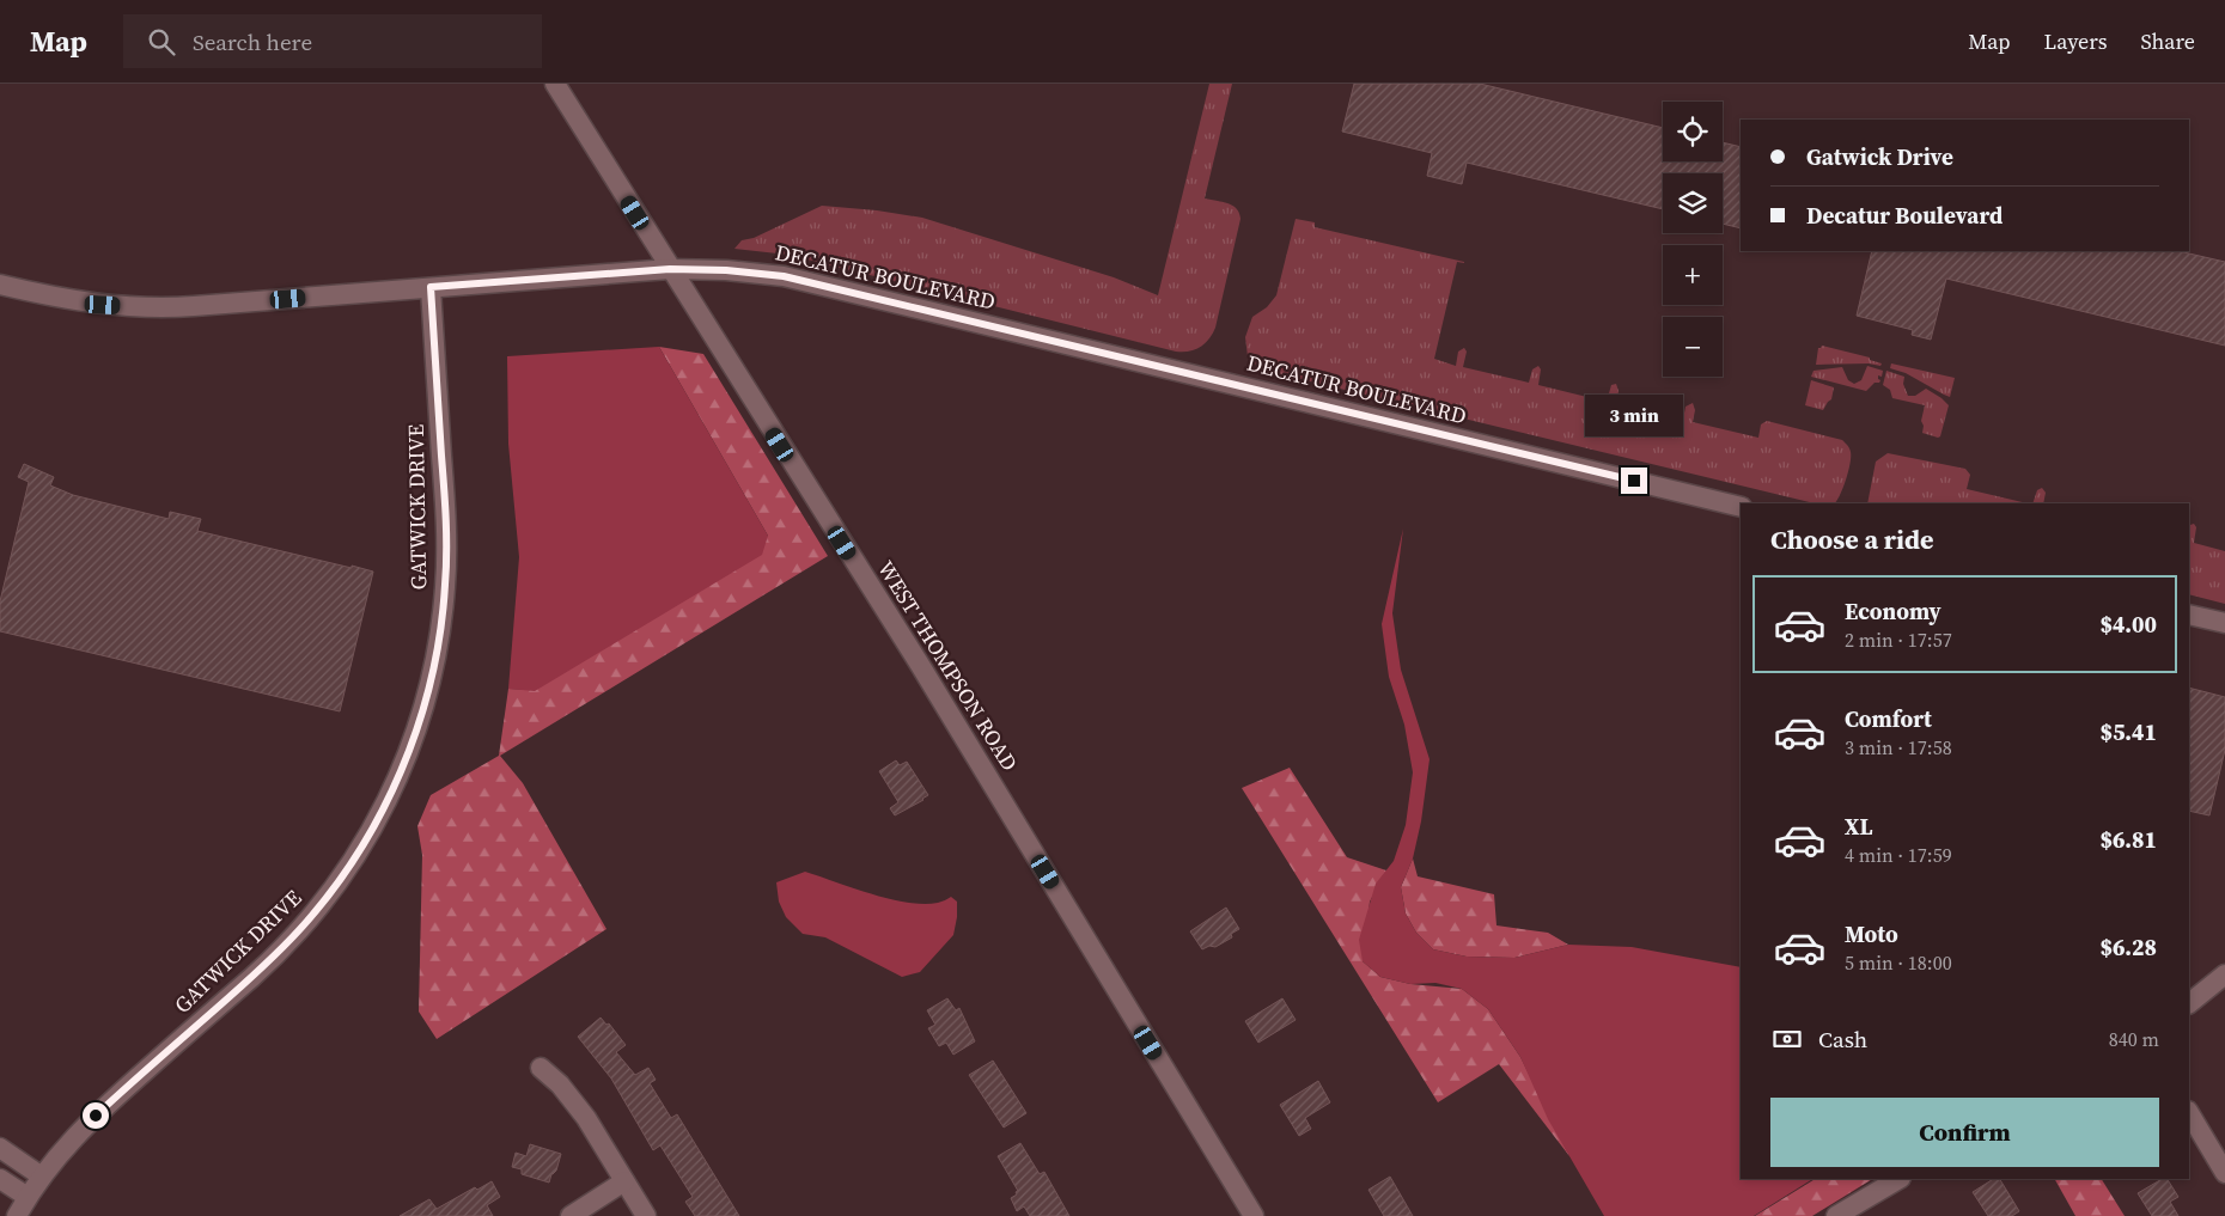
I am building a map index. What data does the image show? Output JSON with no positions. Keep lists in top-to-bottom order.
{
  "streets": {
    "street": ["DECATUR BOULEVARD", "GATWICK DRIVE", "WEST THOMPSON ROAD"]
  },
  "crossings": [
    ["DECATUR BOULEVARD", "GATWICK DRIVE"],
    ["DECATUR BOULEVARD", "WEST THOMPSON ROAD"]
  ],
  "page": {
    "header": "Map",
    "search": "Search here",
    "nav": ["Map", "Layers", "Share"],
    "map_buttons": ["+", "−"],
    "banner": ["Gatwick Drive", "Decatur Boulevard"],
    "bubble": "3 min",
    "heading": "Choose a ride",
    "list": [
      {
        "name": "Economy",
        "note": "2 min · 17:57",
        "value": "$4.00"
      },
      {
        "name": "Comfort",
        "note": "3 min · 17:58",
        "value": "$5.41"
      },
      {
        "name": "XL",
        "note": "4 min · 17:59",
        "value": "$6.81"
      },
      {
        "name": "Moto",
        "note": "5 min · 18:00",
        "value": "$6.28"
      }
    ],
    "pay": ["Cash", "840 m"],
    "buttons": "Confirm"
  }
}
